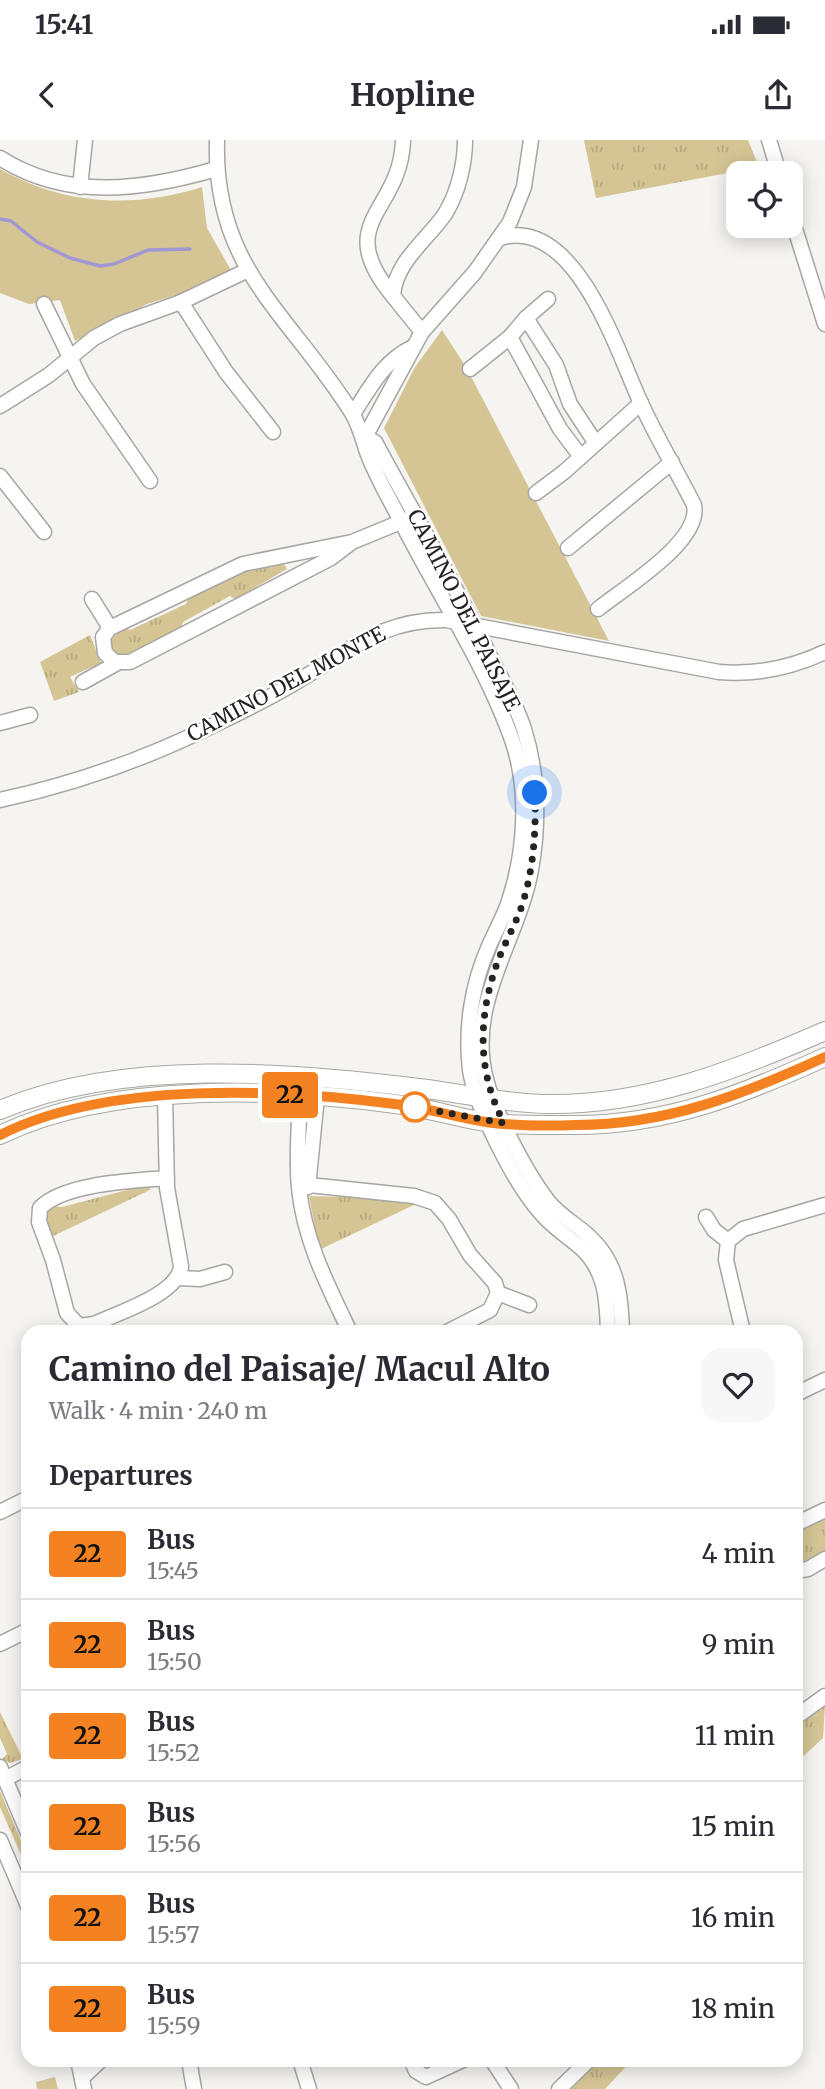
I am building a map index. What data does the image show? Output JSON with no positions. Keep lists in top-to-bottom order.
{
  "streets": {
    "street": ["CAMINO DEL PAISAJE", "CAMINO DEL MONTE"]
  },
  "crossings": [
    ["CAMINO DEL PAISAJE", "CAMINO DEL MONTE"]
  ],
  "lines": ["bus line 22"],
  "page": {
    "status": "15:41",
    "header": "Hopline",
    "on_map": "22",
    "heading": [
      ["Camino del Paisaje/ Macul Alto", "Walk · 4 min · 240 m"],
      "Departures"
    ],
    "list": [
      {
        "mark": "22",
        "name": "Bus",
        "note": "15:45",
        "value": "4 min"
      },
      {
        "mark": "22",
        "name": "Bus",
        "note": "15:50",
        "value": "9 min"
      },
      {
        "mark": "22",
        "name": "Bus",
        "note": "15:52",
        "value": "11 min"
      },
      {
        "mark": "22",
        "name": "Bus",
        "note": "15:56",
        "value": "15 min"
      },
      {
        "mark": "22",
        "name": "Bus",
        "note": "15:57",
        "value": "16 min"
      },
      {
        "mark": "22",
        "name": "Bus",
        "note": "15:59",
        "value": "18 min"
      }
    ]
  }
}
